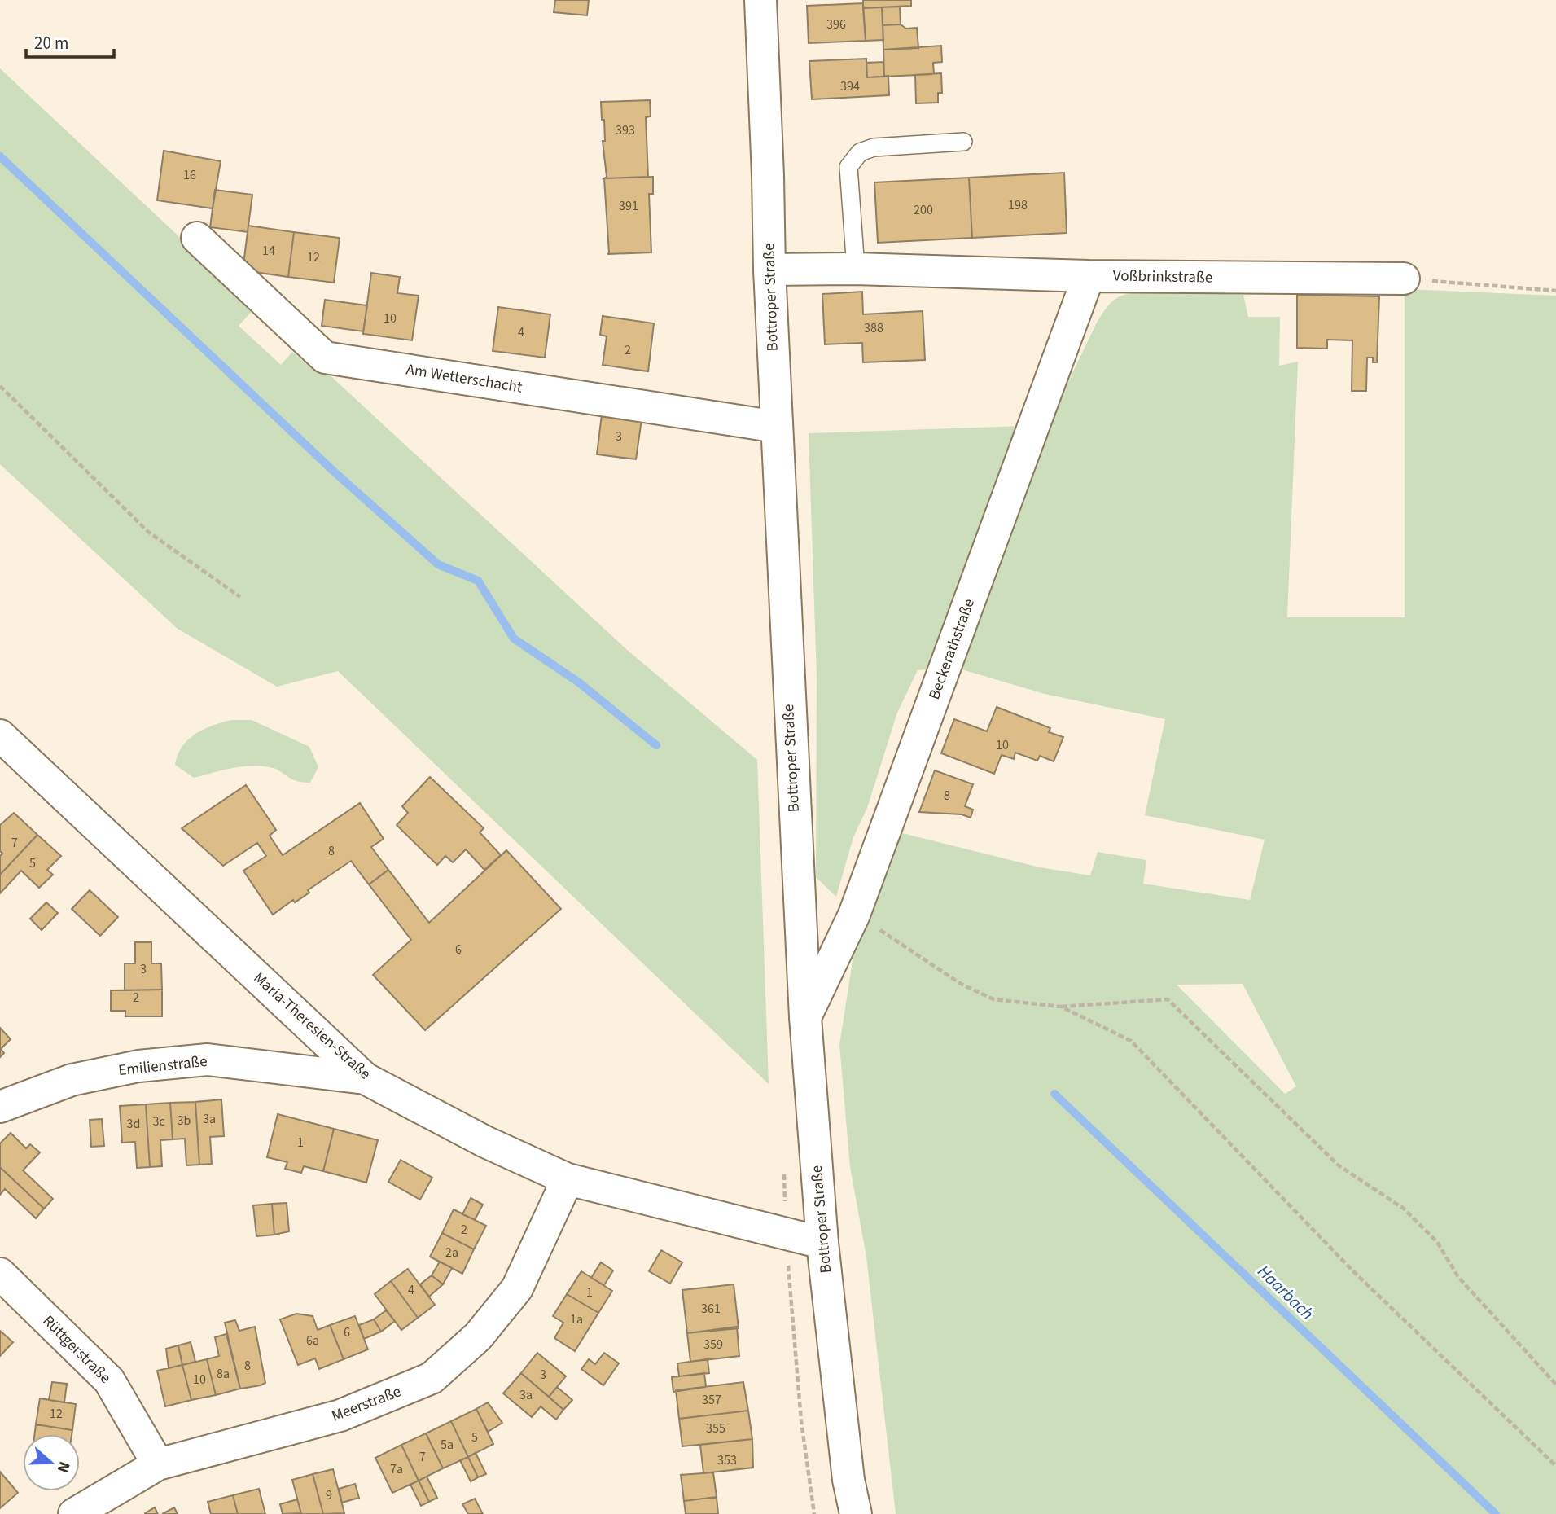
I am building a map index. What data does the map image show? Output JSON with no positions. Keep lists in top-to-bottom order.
{
  "streets": {
    "street": [
      "Voßbrinkstraße",
      "Bottroper Straße",
      "Am Wetterschacht",
      "Beckerathstraße",
      "Maria-Theresien-Straße",
      "Emilienstraße",
      "Rüttgerstraße",
      "Meerstraße"
    ]
  },
  "crossings": [
    ["Voßbrinkstraße", "Bottroper Straße"],
    ["Voßbrinkstraße", "Beckerathstraße"],
    ["Bottroper Straße", "Am Wetterschacht"],
    ["Bottroper Straße", "Beckerathstraße"],
    ["Bottroper Straße", "Maria-Theresien-Straße"],
    ["Maria-Theresien-Straße", "Emilienstraße"],
    ["Maria-Theresien-Straße", "Meerstraße"],
    ["Rüttgerstraße", "Meerstraße"]
  ],
  "water": ["Haarbach"],
  "house_numbers": [
    "396",
    "394",
    "393",
    "16",
    "198",
    "391",
    "200",
    "14",
    "12",
    "10",
    "388",
    "4",
    "2",
    "3",
    "10",
    "8",
    "7",
    "8",
    "5",
    "6",
    "3",
    "2",
    "3a",
    "3b",
    "3c",
    "3d",
    "1",
    "2",
    "2a",
    "4",
    "1",
    "361",
    "1a",
    "6",
    "6a",
    "359",
    "8",
    "8a",
    "3",
    "10",
    "3a",
    "357",
    "12",
    "355",
    "5",
    "5a",
    "7",
    "353",
    "7a",
    "9"
  ],
  "scale_bar": "20 m",
  "north": "right"
}
